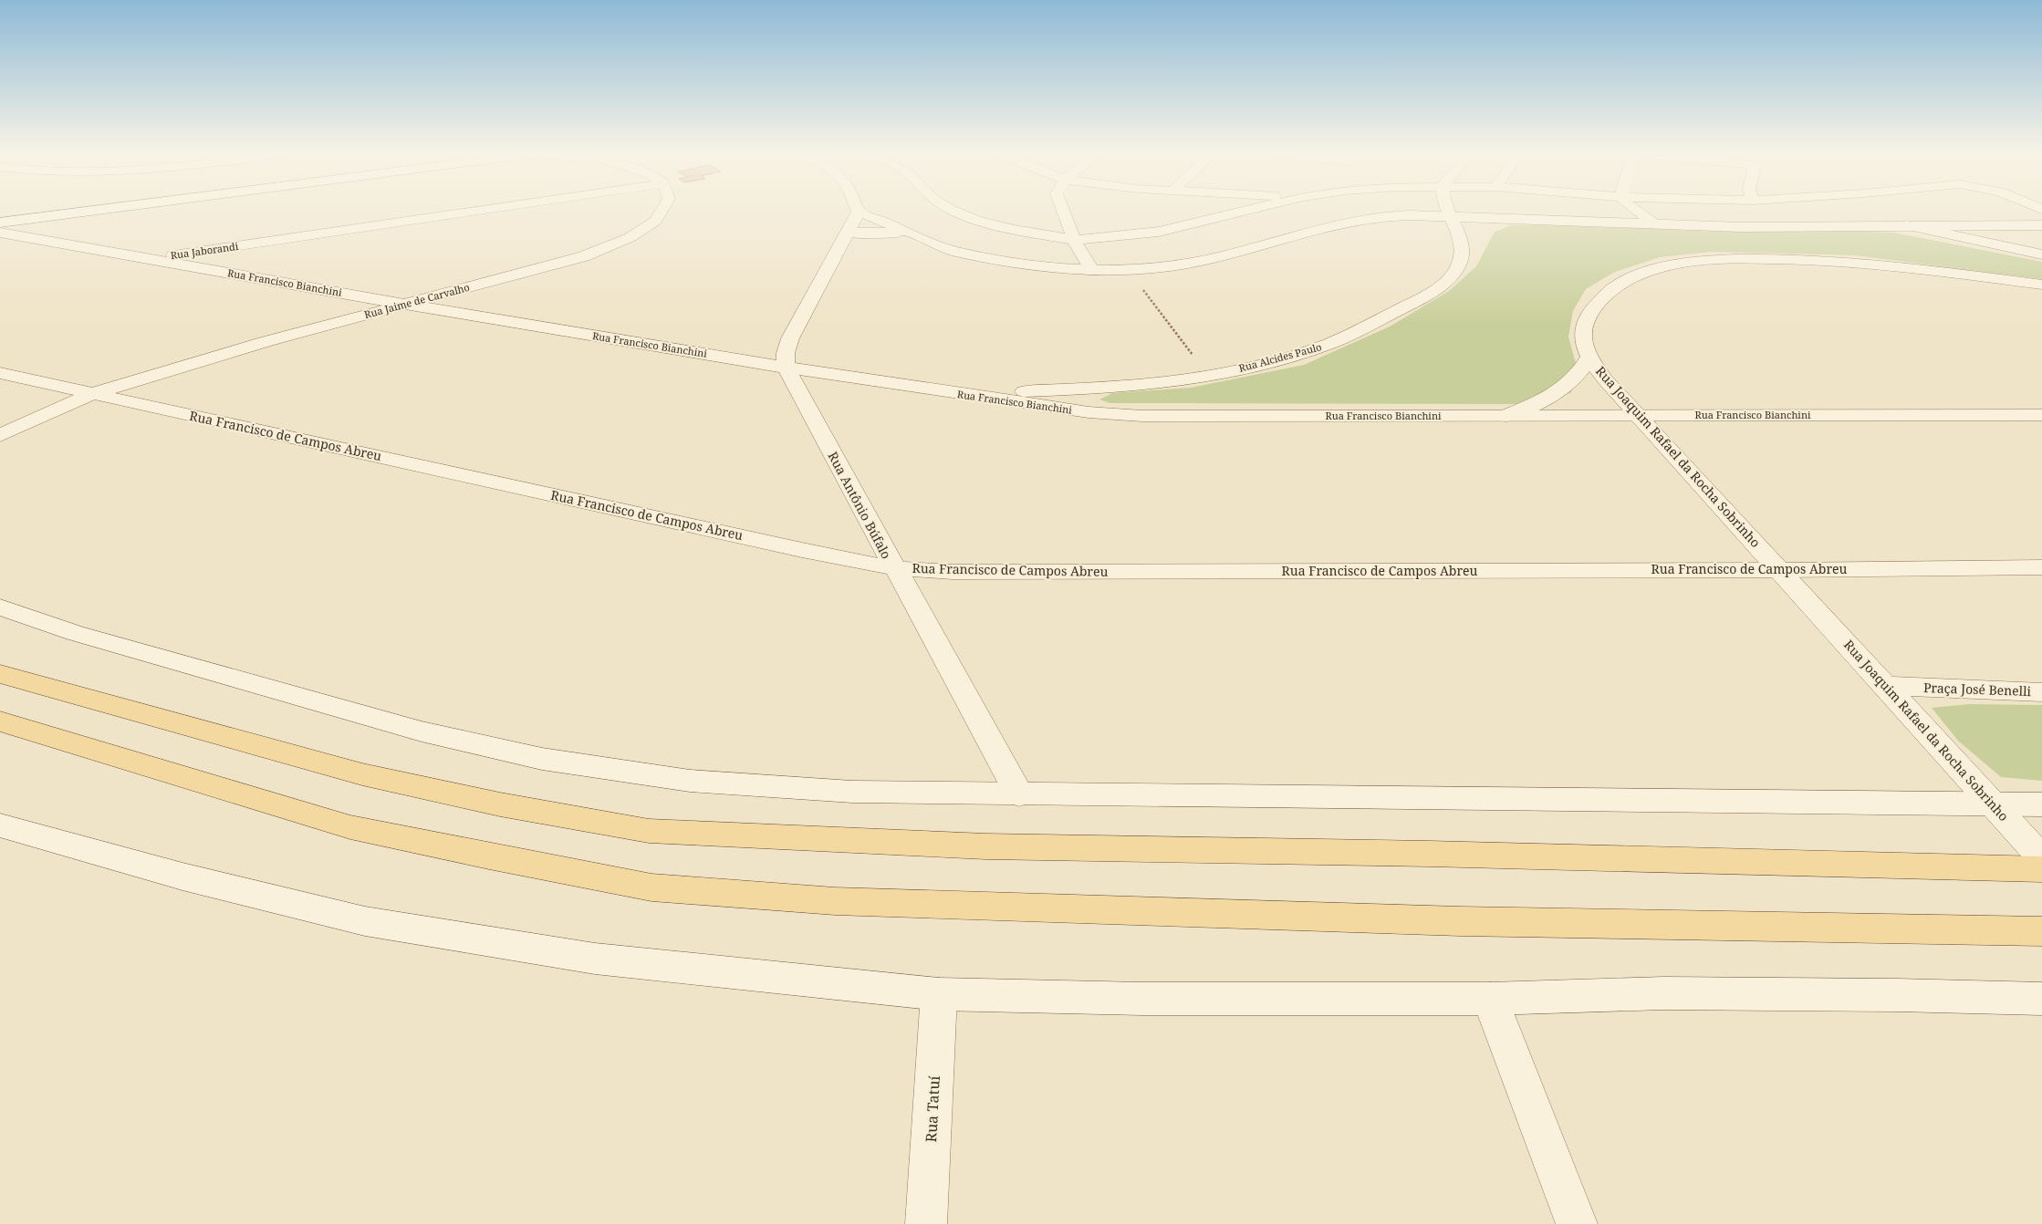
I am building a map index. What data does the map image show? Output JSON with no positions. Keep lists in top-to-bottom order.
{
  "streets": {
    "street": [
      "Rua Jaborandi",
      "Rua Francisco Bianchini",
      "Rua Jaime de Carvalho",
      "Rua Alcides Paulo",
      "Rua Francisco de Campos Abreu",
      "Rua Joaquim Rafael da Rocha Sobrinho",
      "Rua Antônio Búfalo",
      "Praça José Benelli",
      "Rua Tatuí"
    ]
  },
  "crossings": [
    ["Rua Jaborandi", "Rua Francisco Bianchini"],
    ["Rua Francisco Bianchini", "Rua Jaime de Carvalho"],
    ["Rua Francisco Bianchini", "Rua Alcides Paulo"],
    ["Rua Francisco Bianchini", "Rua Joaquim Rafael da Rocha Sobrinho"],
    ["Rua Francisco Bianchini", "Rua Antônio Búfalo"],
    ["Rua Jaime de Carvalho", "Rua Francisco de Campos Abreu"],
    ["Rua Francisco de Campos Abreu", "Rua Joaquim Rafael da Rocha Sobrinho"],
    ["Rua Francisco de Campos Abreu", "Rua Antônio Búfalo"],
    ["Rua Joaquim Rafael da Rocha Sobrinho", "Praça José Benelli"]
  ]
}
